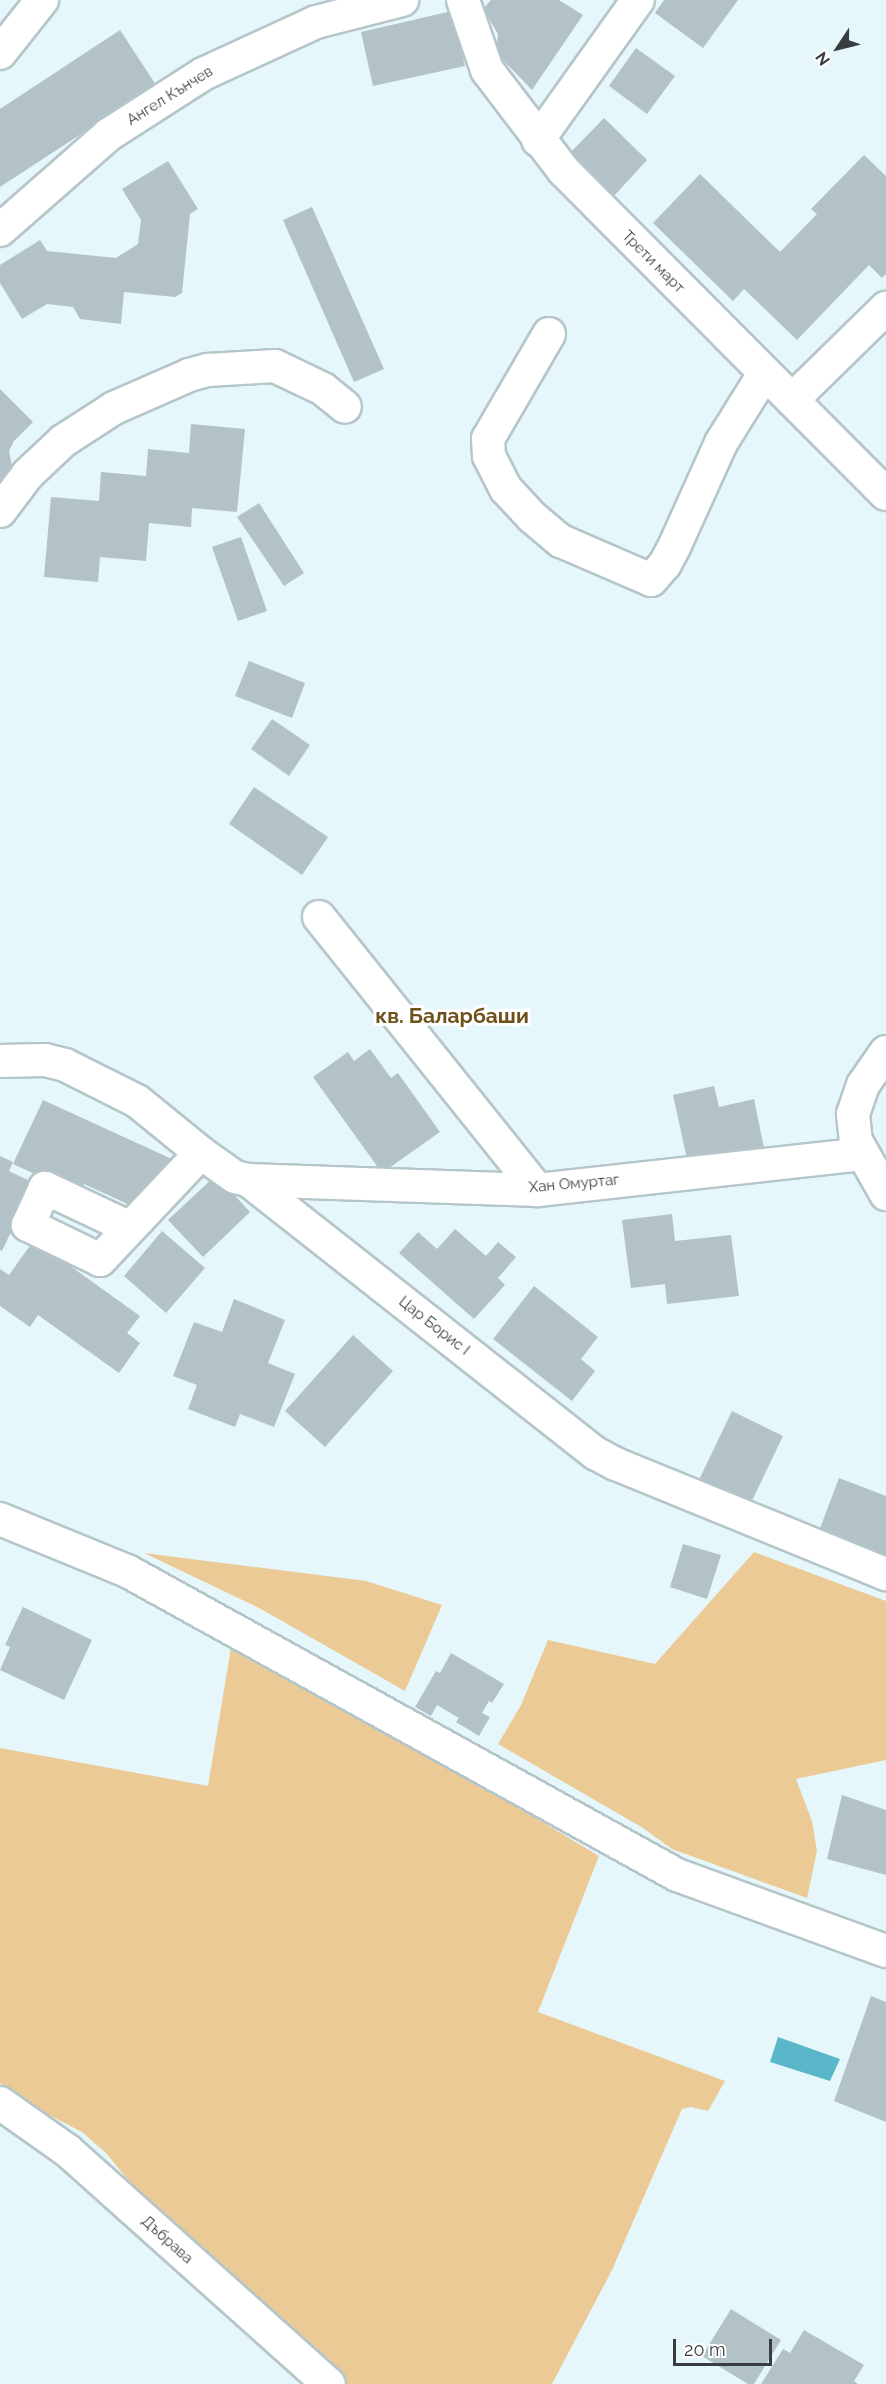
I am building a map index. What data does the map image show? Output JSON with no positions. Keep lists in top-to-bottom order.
{
  "streets": {
    "street": [
      "Ангел Кънчев",
      "Трети март",
      "Хан Омуртаг",
      "Цар Борис I",
      "Дъбрава"
    ]
  },
  "crossings": [
    ["Хан Омуртаг", "Цар Борис I"]
  ],
  "districts": ["кв. Баларбаши"],
  "scale_bar": "20 m",
  "north": "bottom left"
}
